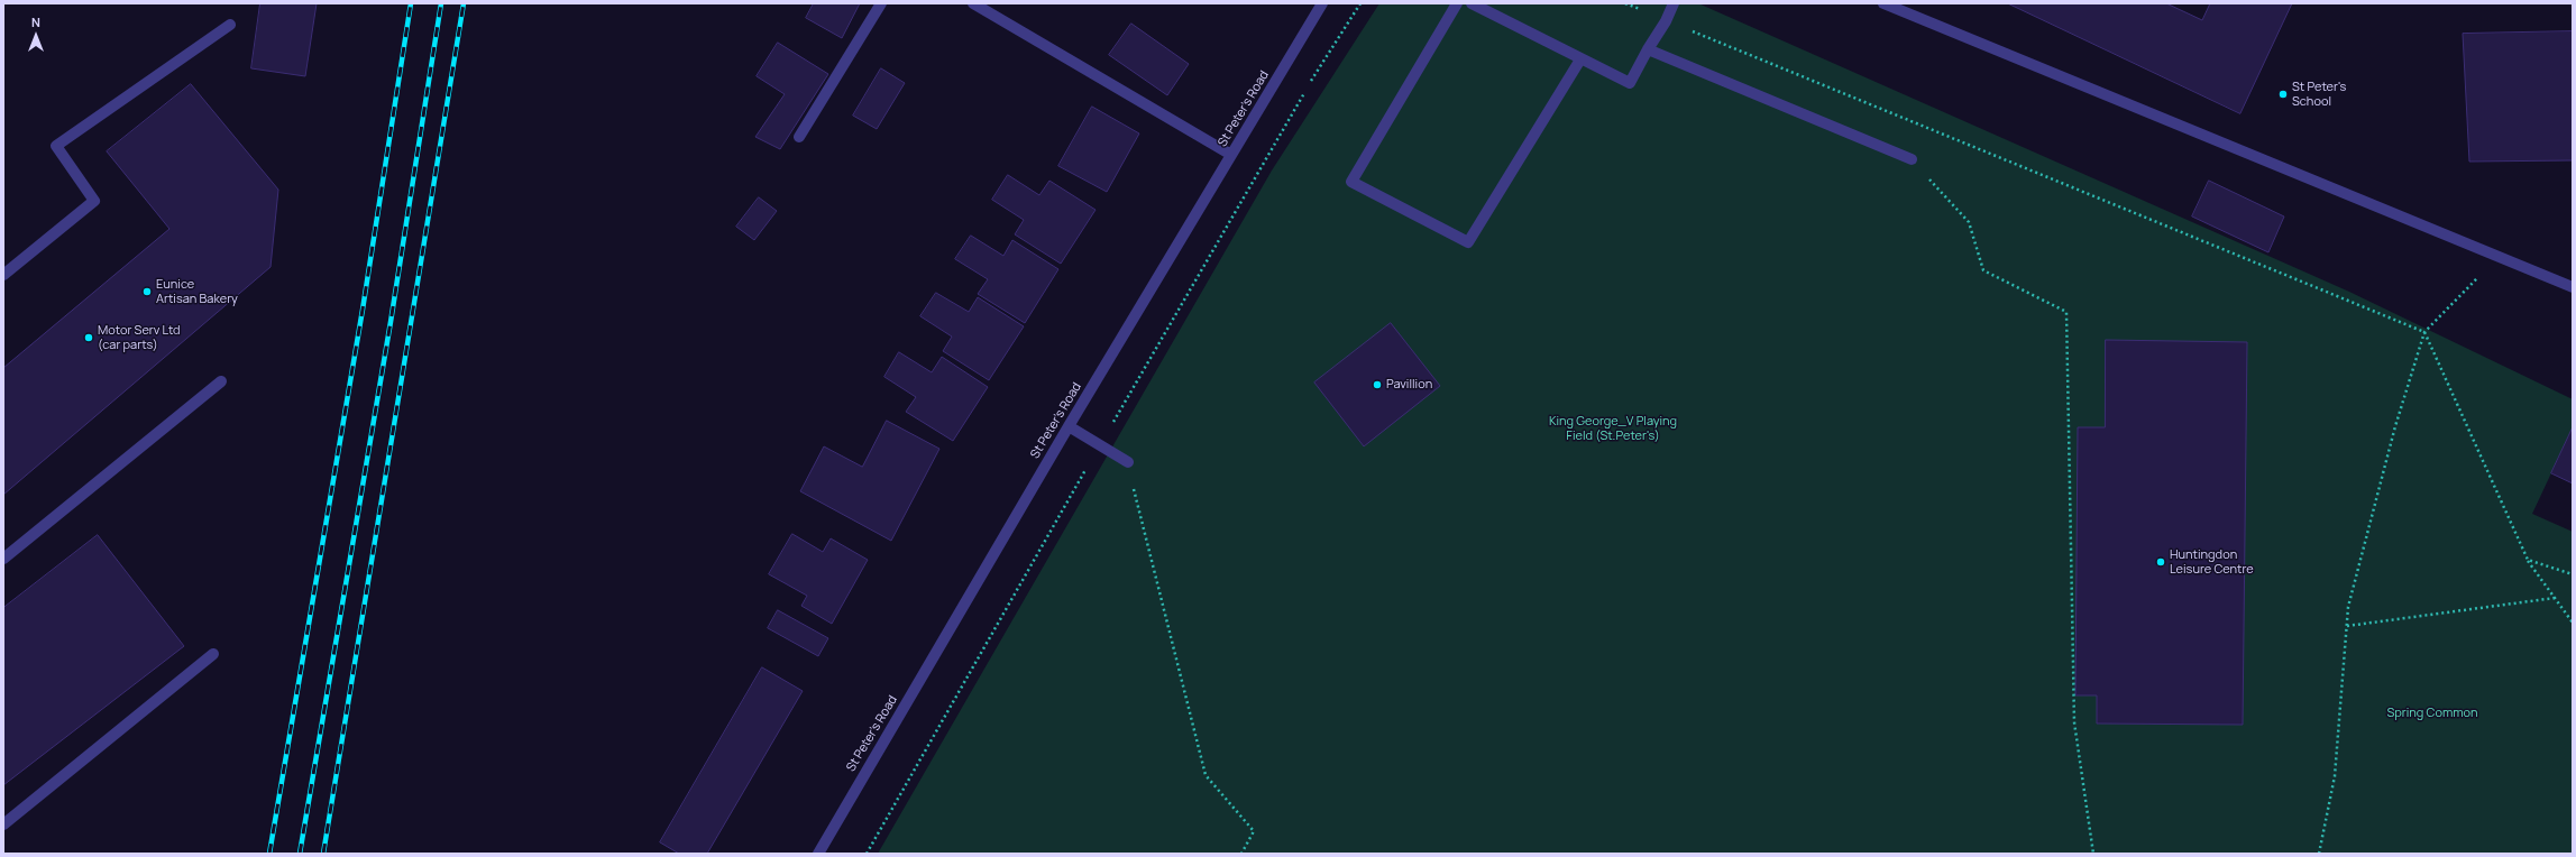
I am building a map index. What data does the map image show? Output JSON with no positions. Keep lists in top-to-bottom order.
{
  "streets": {
    "street": ["St Peter's Road"]
  },
  "parks": ["King George_V Playing Field (St.Peter's)", "Spring Common"],
  "places": [
    "St Peter's School",
    "Eunice Artisan Bakery",
    "Motor Serv Ltd (car parts)",
    "Pavillion",
    "Huntingdon Leisure Centre"
  ],
  "north": "top"
}
